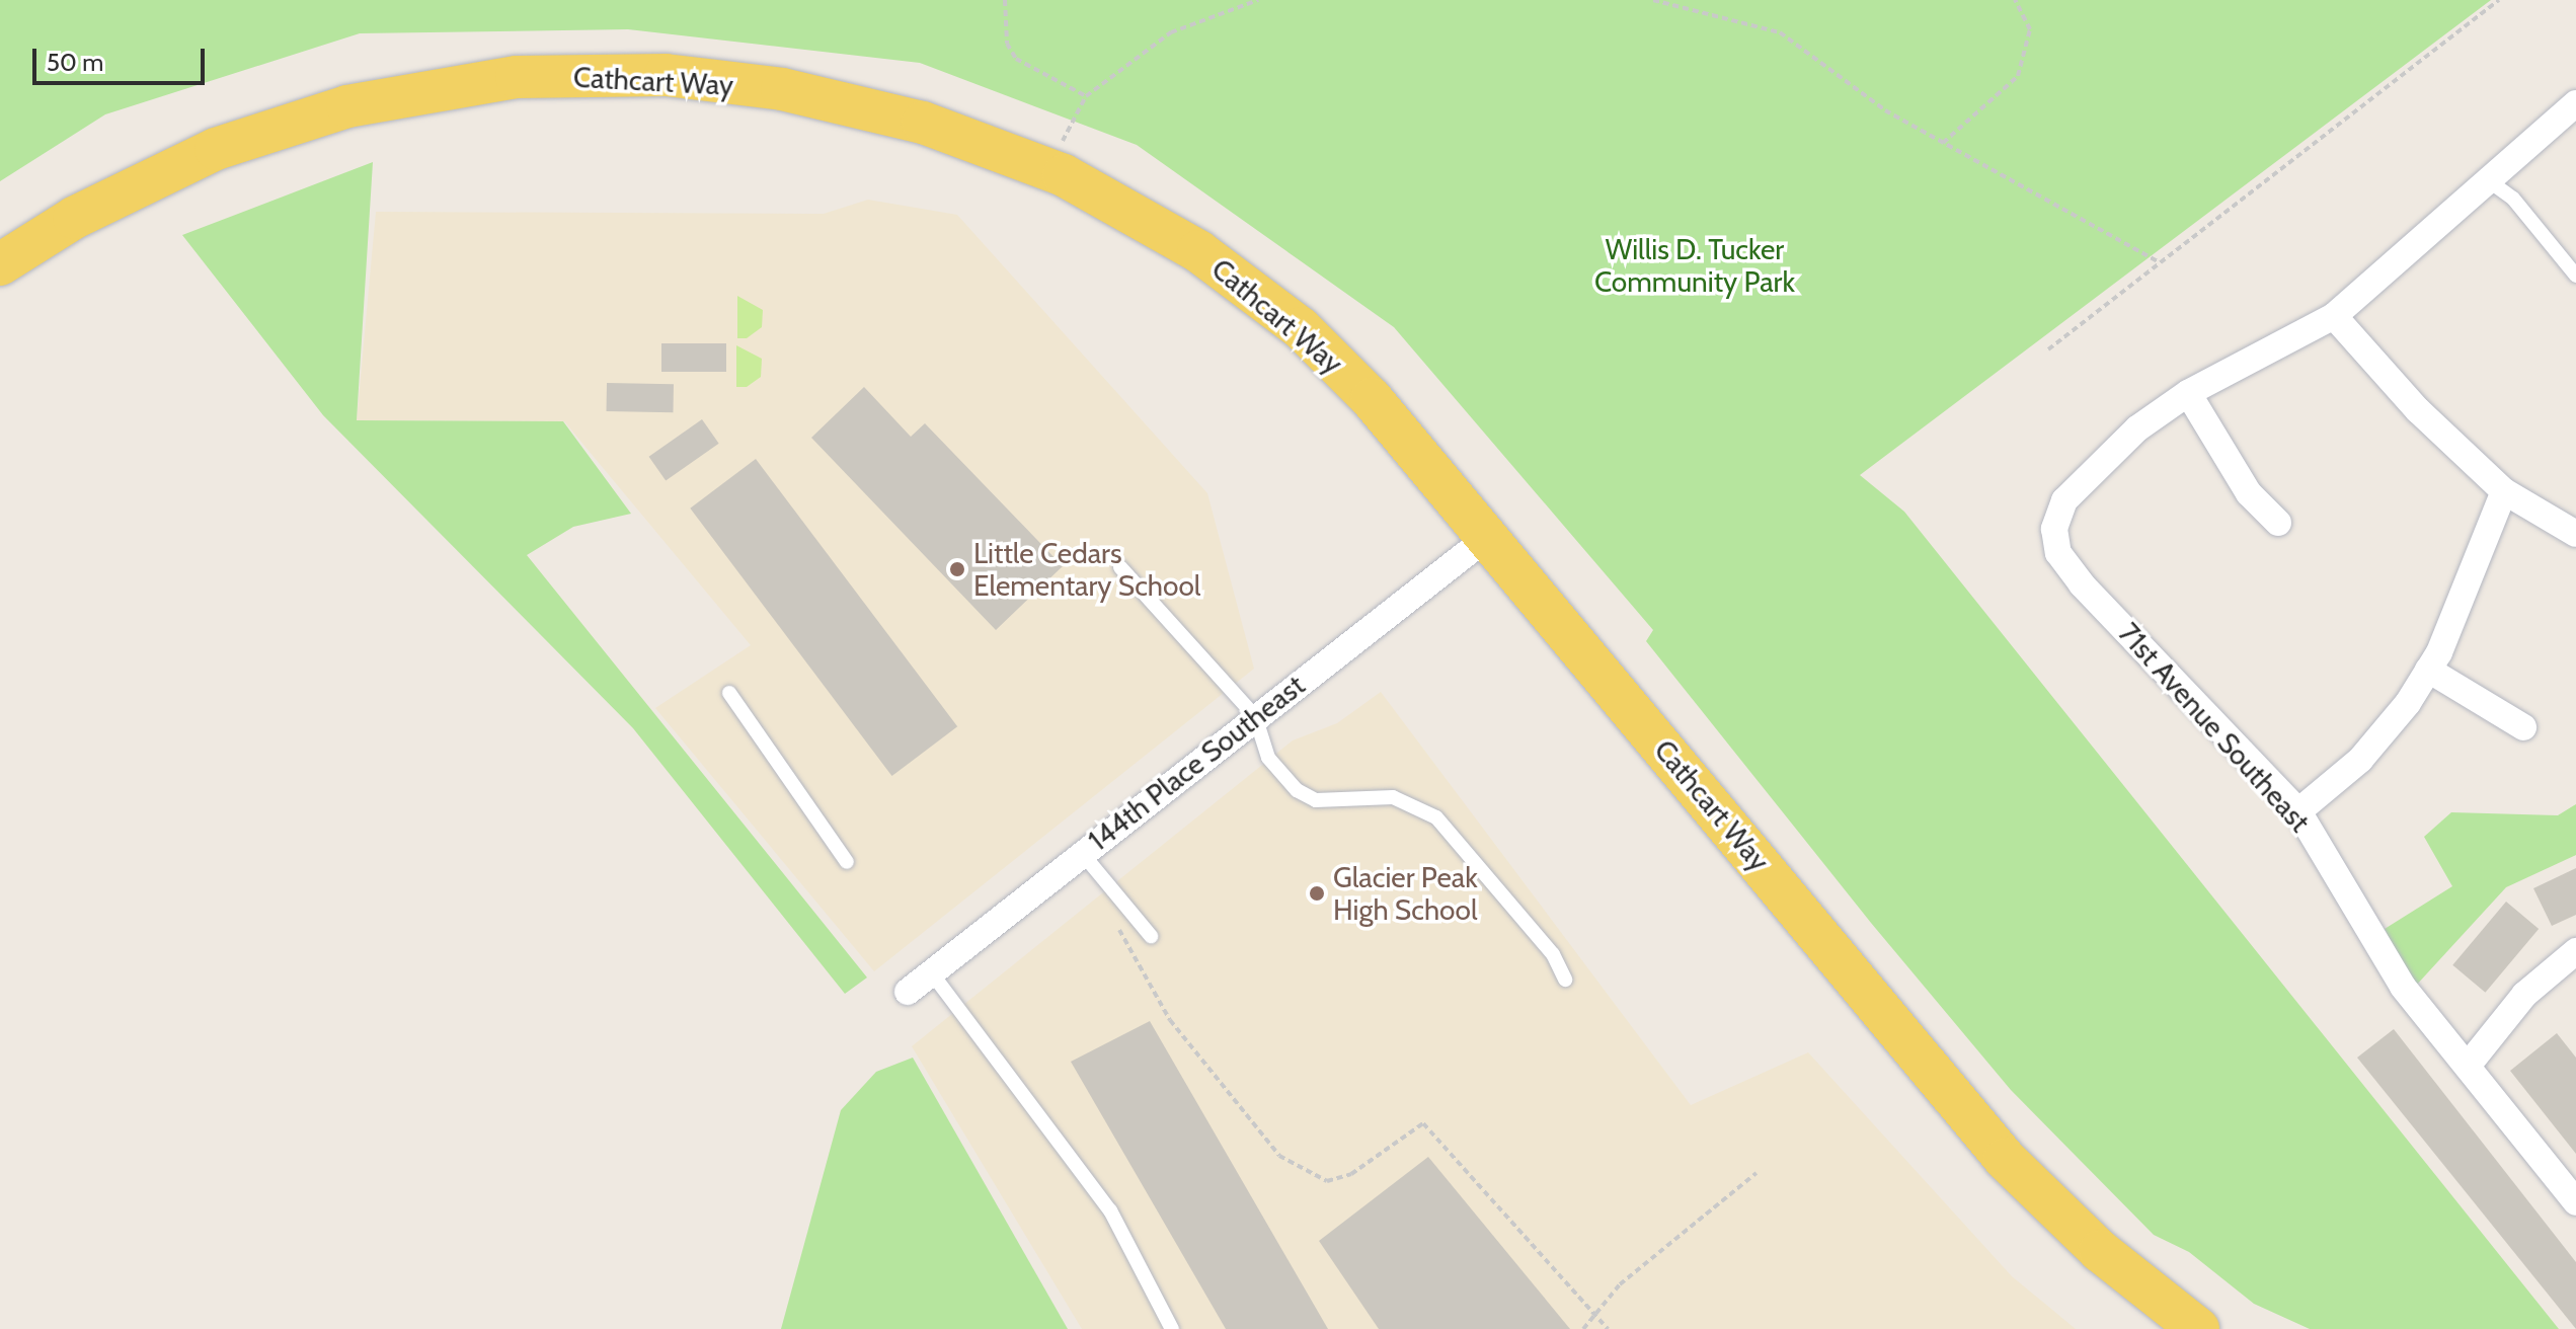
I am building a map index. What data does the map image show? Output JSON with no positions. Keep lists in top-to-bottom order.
{
  "streets": {
    "main road": ["Cathcart Way"],
    "street": ["71st Avenue Southeast", "144th Place Southeast"]
  },
  "crossings": [
    ["Cathcart Way", "144th Place Southeast"]
  ],
  "parks": ["Willis D. Tucker Community Park"],
  "places": ["Little Cedars Elementary School", "Glacier Peak High School"],
  "scale_bar": "50 m"
}
